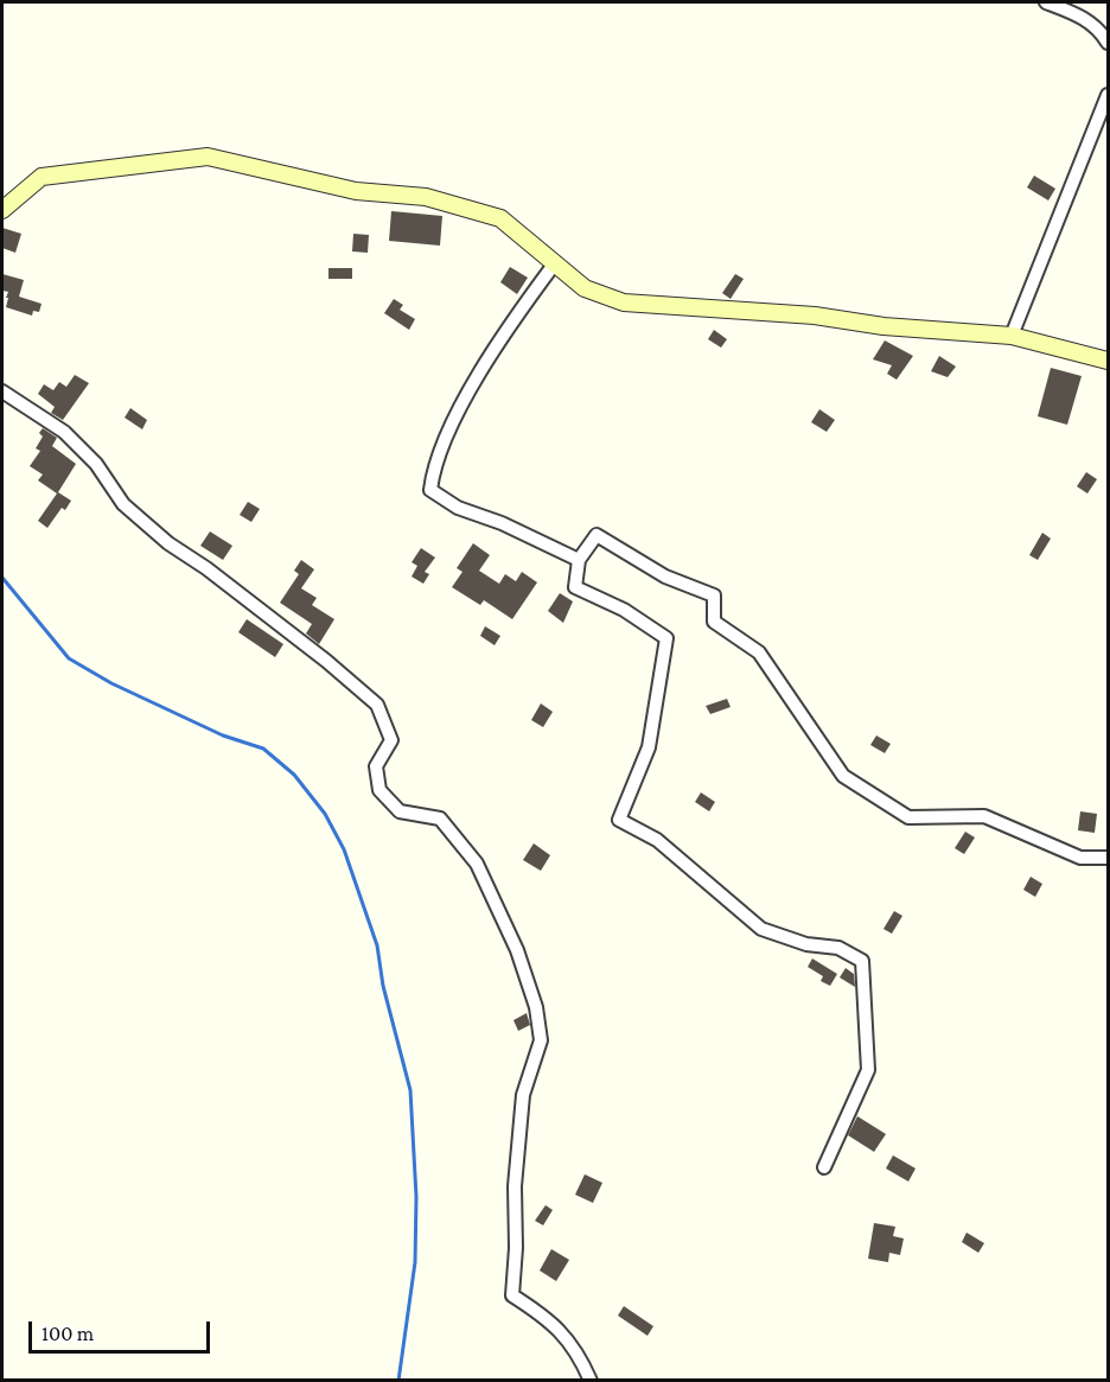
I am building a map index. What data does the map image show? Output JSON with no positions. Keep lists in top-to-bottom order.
{
  "scale_bar": "100 m"
}
